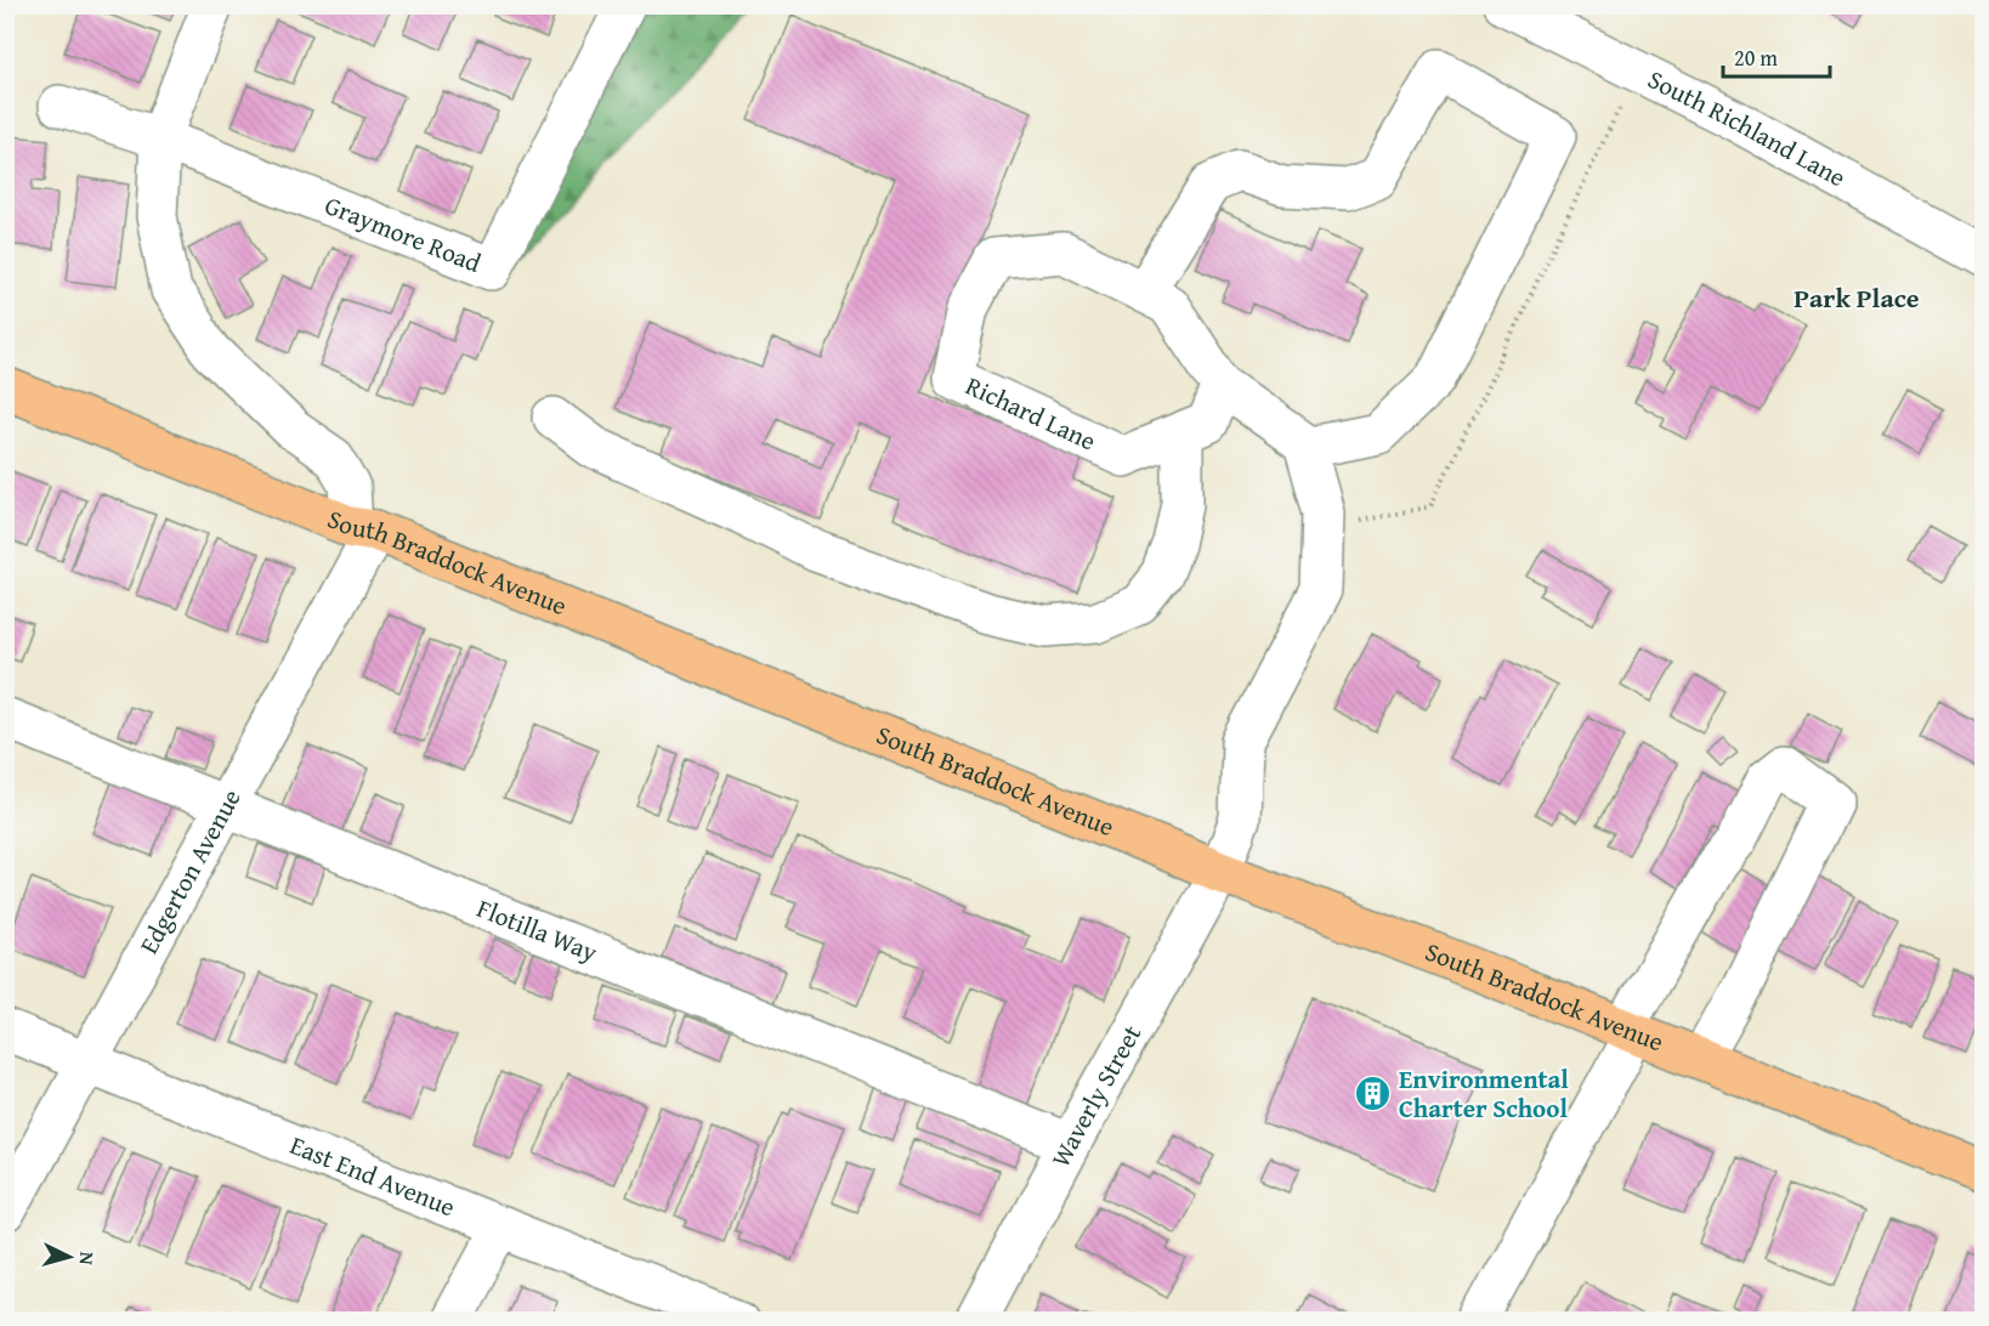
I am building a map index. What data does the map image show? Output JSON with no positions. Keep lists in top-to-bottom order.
{
  "streets": {
    "main road": ["South Braddock Avenue"],
    "street": [
      "South Richland Lane",
      "Graymore Road",
      "Richard Lane",
      "Edgerton Avenue",
      "Flotilla Way",
      "Waverly Street",
      "East End Avenue"
    ]
  },
  "crossings": [
    ["South Braddock Avenue", "Edgerton Avenue"],
    ["South Braddock Avenue", "Waverly Street"],
    ["Edgerton Avenue", "Flotilla Way"],
    ["Edgerton Avenue", "East End Avenue"],
    ["Flotilla Way", "Waverly Street"]
  ],
  "districts": ["Park Place"],
  "places": {
    "building": ["Environmental Charter School"]
  },
  "scale_bar": "20 m",
  "north": "right"
}
